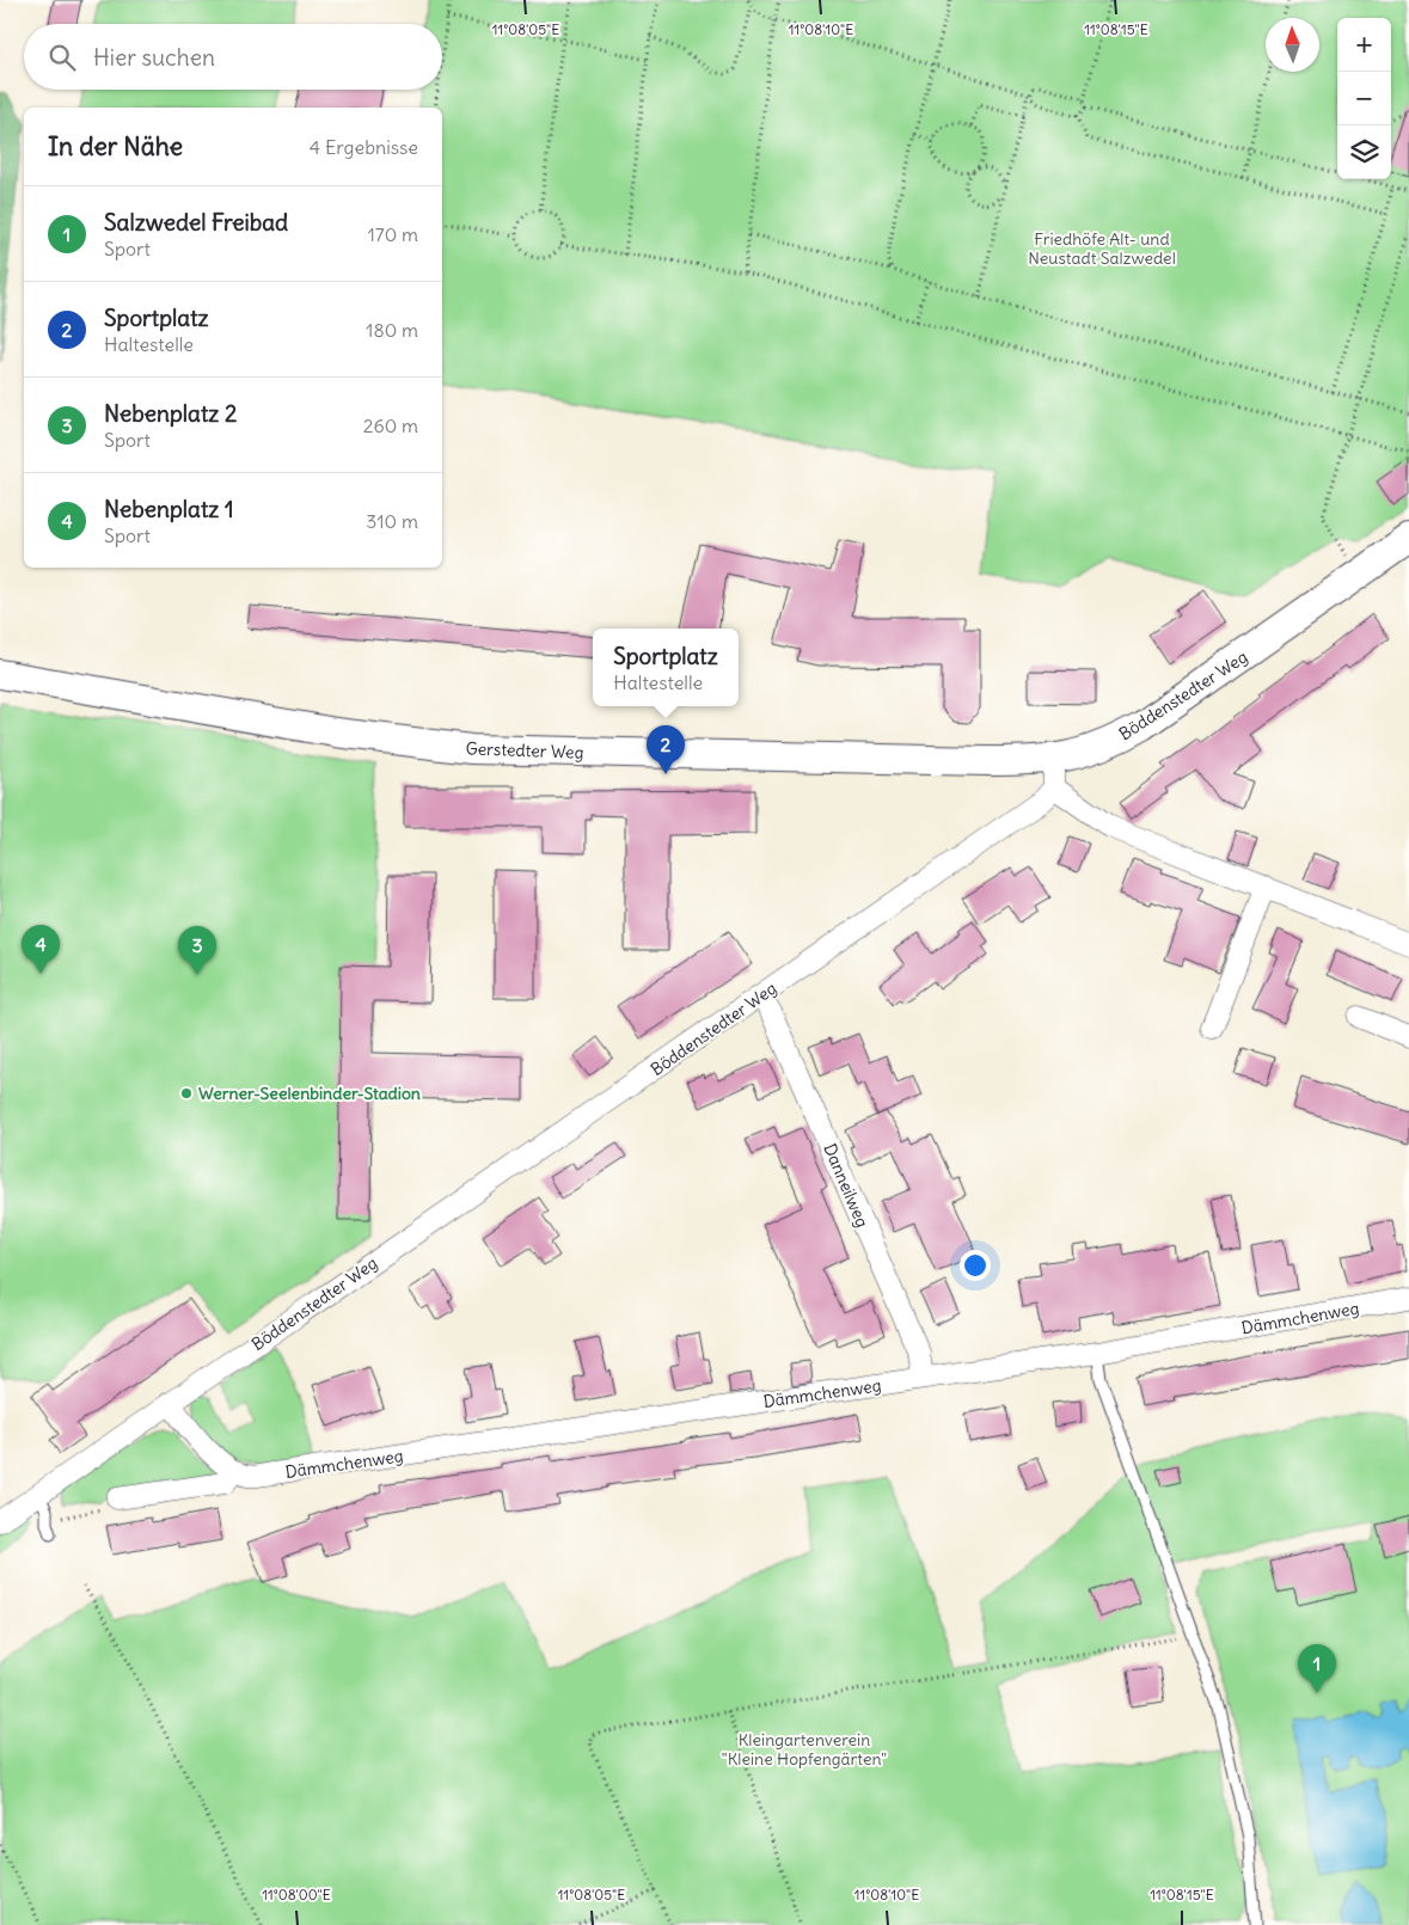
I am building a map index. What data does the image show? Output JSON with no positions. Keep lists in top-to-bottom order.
{
  "streets": {
    "street": [
      "Böddenstedter Weg",
      "Gerstedter Weg",
      "Danneilweg",
      "Dämmchenweg"
    ]
  },
  "crossings": [
    ["Böddenstedter Weg", "Gerstedter Weg"],
    ["Böddenstedter Weg", "Danneilweg"],
    ["Danneilweg", "Dämmchenweg"]
  ],
  "parks": ["Friedhöfe Alt- und Neustadt Salzwedel", "Kleingartenverein \"Kleine Hopfengärten\""],
  "places": ["Werner-Seelenbinder-Stadion"],
  "north": "top",
  "page": {
    "map_buttons": ["+", "−"],
    "search": "Hier suchen",
    "heading": ["In der Nähe", "4 Ergebnisse"],
    "list": [
      {
        "mark": "1",
        "name": "Salzwedel Freibad",
        "note": "Sport",
        "value": "170 m"
      },
      {
        "mark": "2",
        "name": "Sportplatz",
        "note": "Haltestelle",
        "value": "180 m"
      },
      {
        "mark": "3",
        "name": "Nebenplatz 2",
        "note": "Sport",
        "value": "260 m"
      },
      {
        "mark": "4",
        "name": "Nebenplatz 1",
        "note": "Sport",
        "value": "310 m"
      }
    ],
    "popup": ["Sportplatz", "Haltestelle"],
    "pins": [
      "2",
      "4",
      "3",
      "1"
    ]
  },
  "coordinates": [
    "11°08'05\"E",
    "11°08'10\"E",
    "11°08'15\"E",
    "11°08'00\"E"
  ]
}
